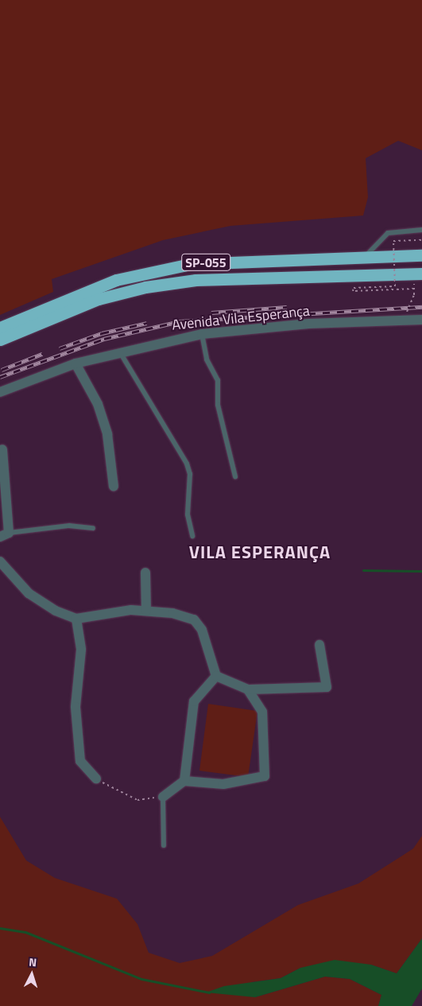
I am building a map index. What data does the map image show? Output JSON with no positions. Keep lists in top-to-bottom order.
{
  "streets": {
    "highway": ["SP-055"],
    "street": ["Avenida Vila Esperança"]
  },
  "districts": ["VILA ESPERANÇA"],
  "north": "top"
}
